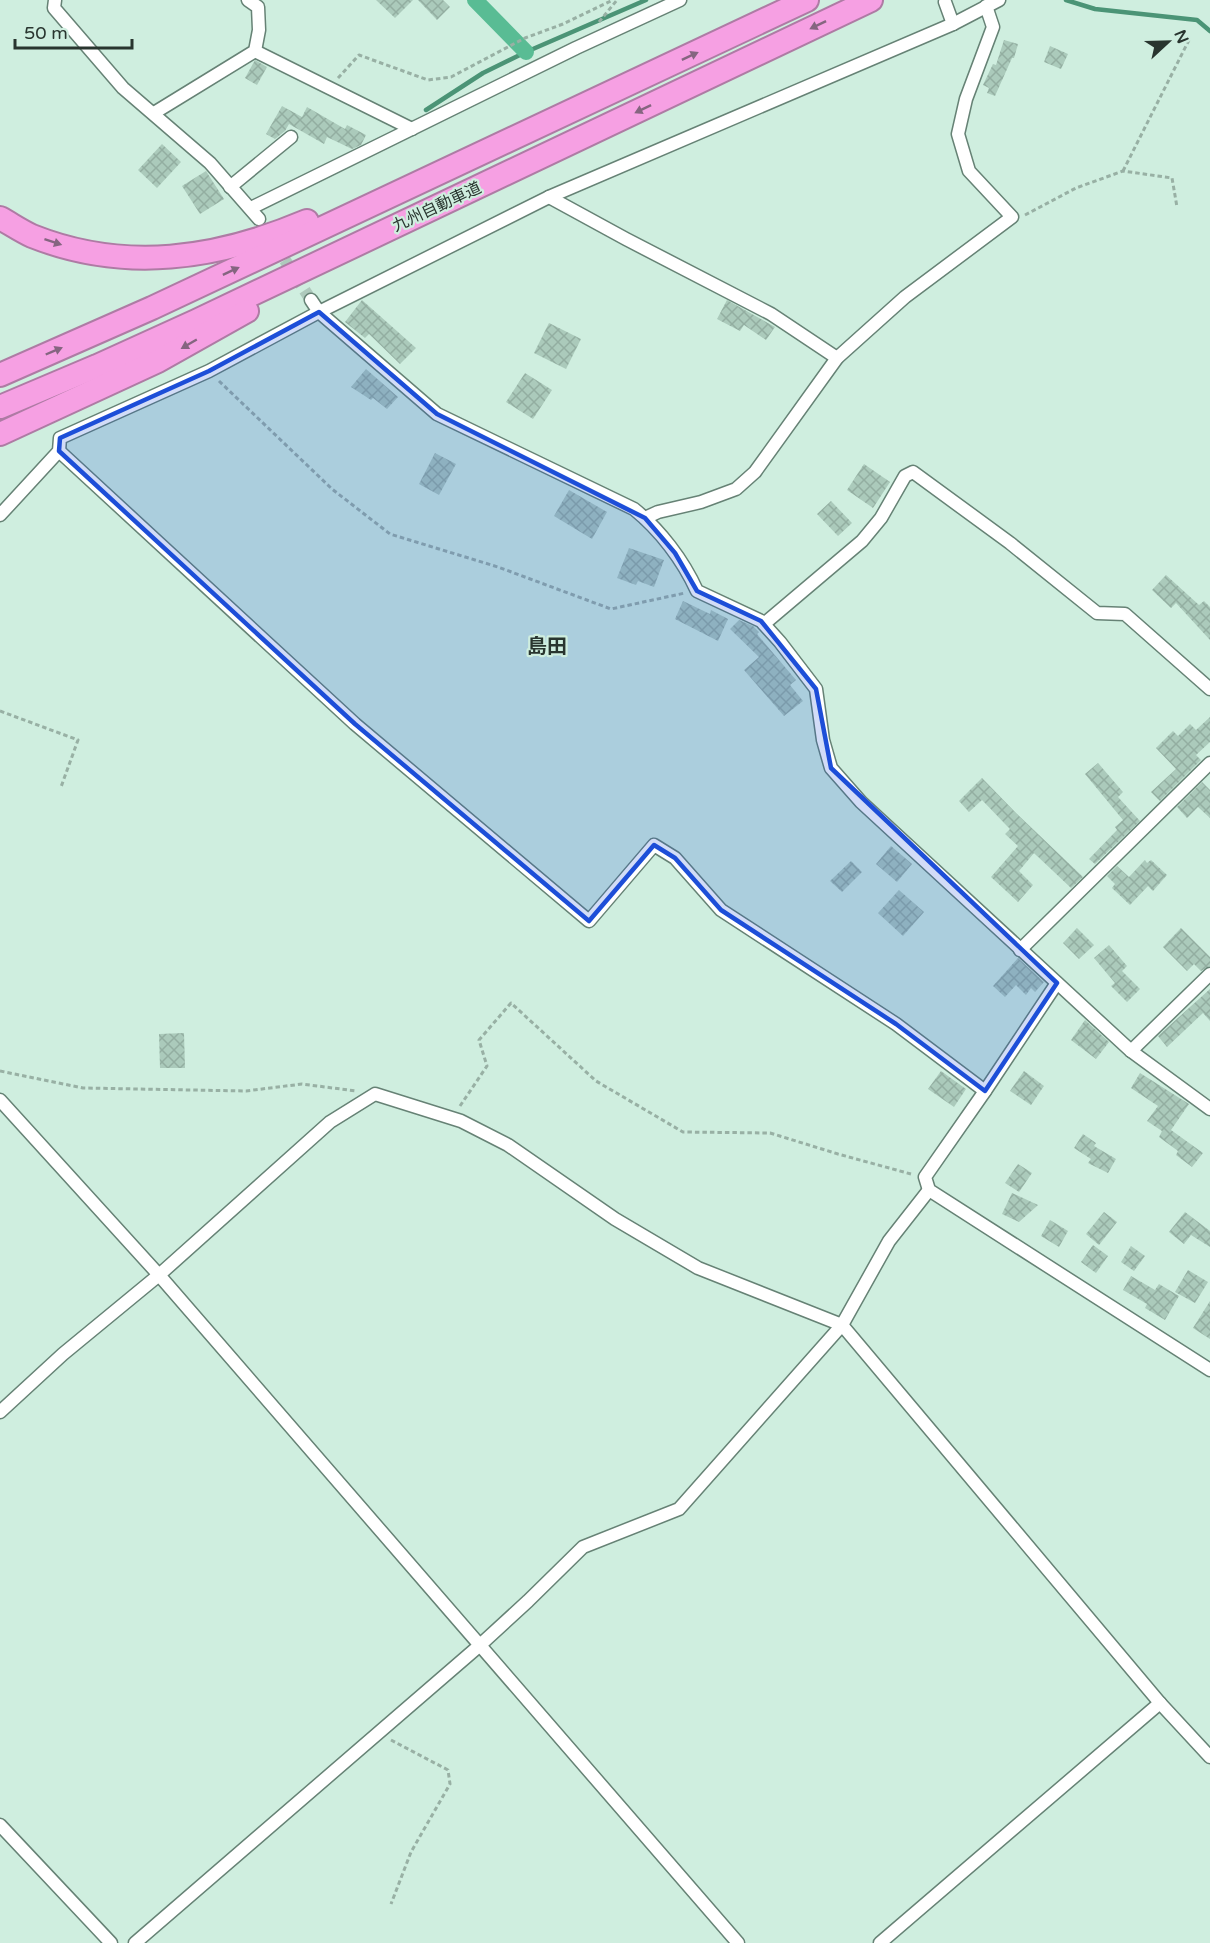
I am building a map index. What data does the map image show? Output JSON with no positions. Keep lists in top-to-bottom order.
{
  "streets": {
    "highway": ["九州自動車道"]
  },
  "districts": ["島田"],
  "scale_bar": "50 m",
  "north": "right"
}
